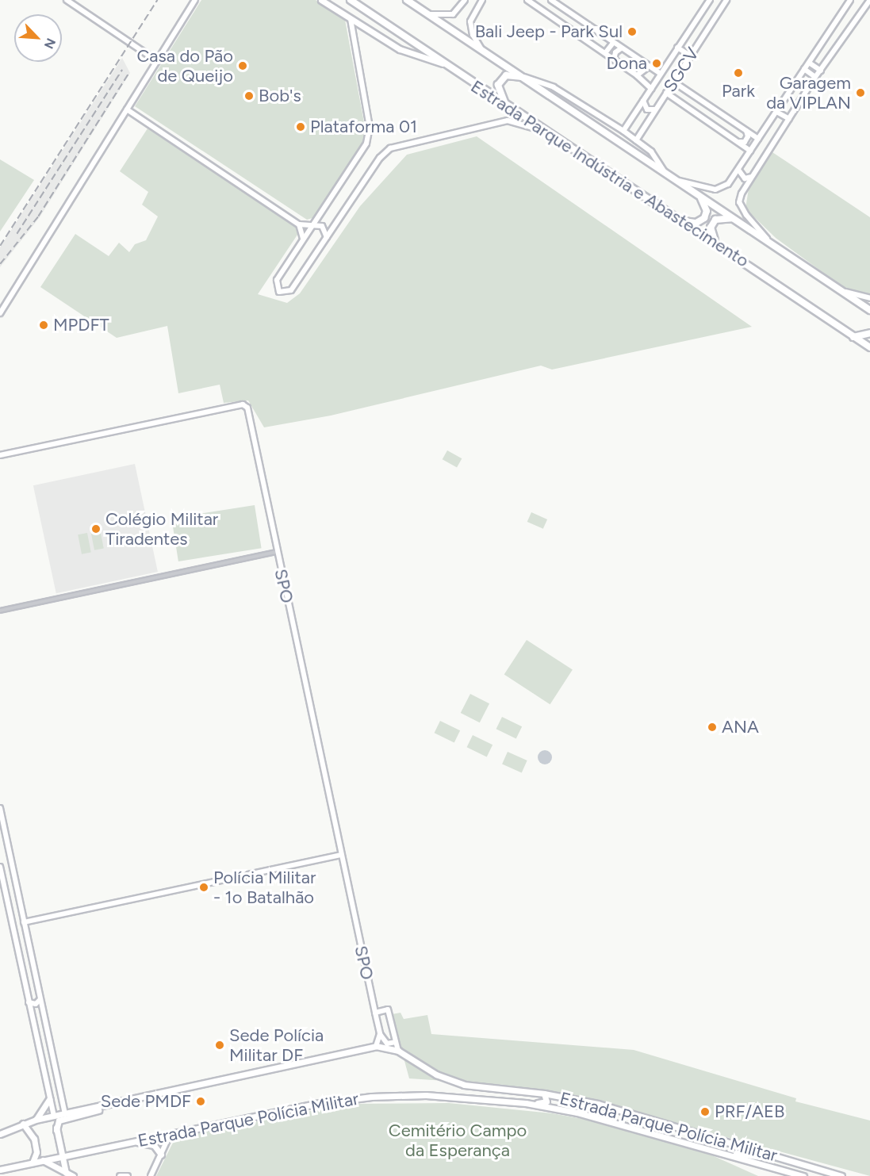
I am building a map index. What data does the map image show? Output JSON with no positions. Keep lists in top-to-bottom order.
{
  "streets": {
    "highway": ["Estrada Parque Indústria e Abastecimento"],
    "main road": ["Estrada Parque Polícia Militar"],
    "street": ["SGCV", "SPO"]
  },
  "parks": ["Cemitério Campo da Esperança"],
  "places": [
    "Bali Jeep - Park Sul",
    "Dona",
    "Casa do Pão de Queijo",
    "Park",
    "Garagem da VIPLAN",
    "Bob's",
    "Plataforma 01",
    "MPDFT",
    "Colégio Militar Tiradentes",
    "ANA",
    "Polícia Militar - 1o Batalhão",
    "Sede Polícia Militar DF",
    "Sede PMDF",
    "PRF/AEB"
  ],
  "north": "bottom right"
}
